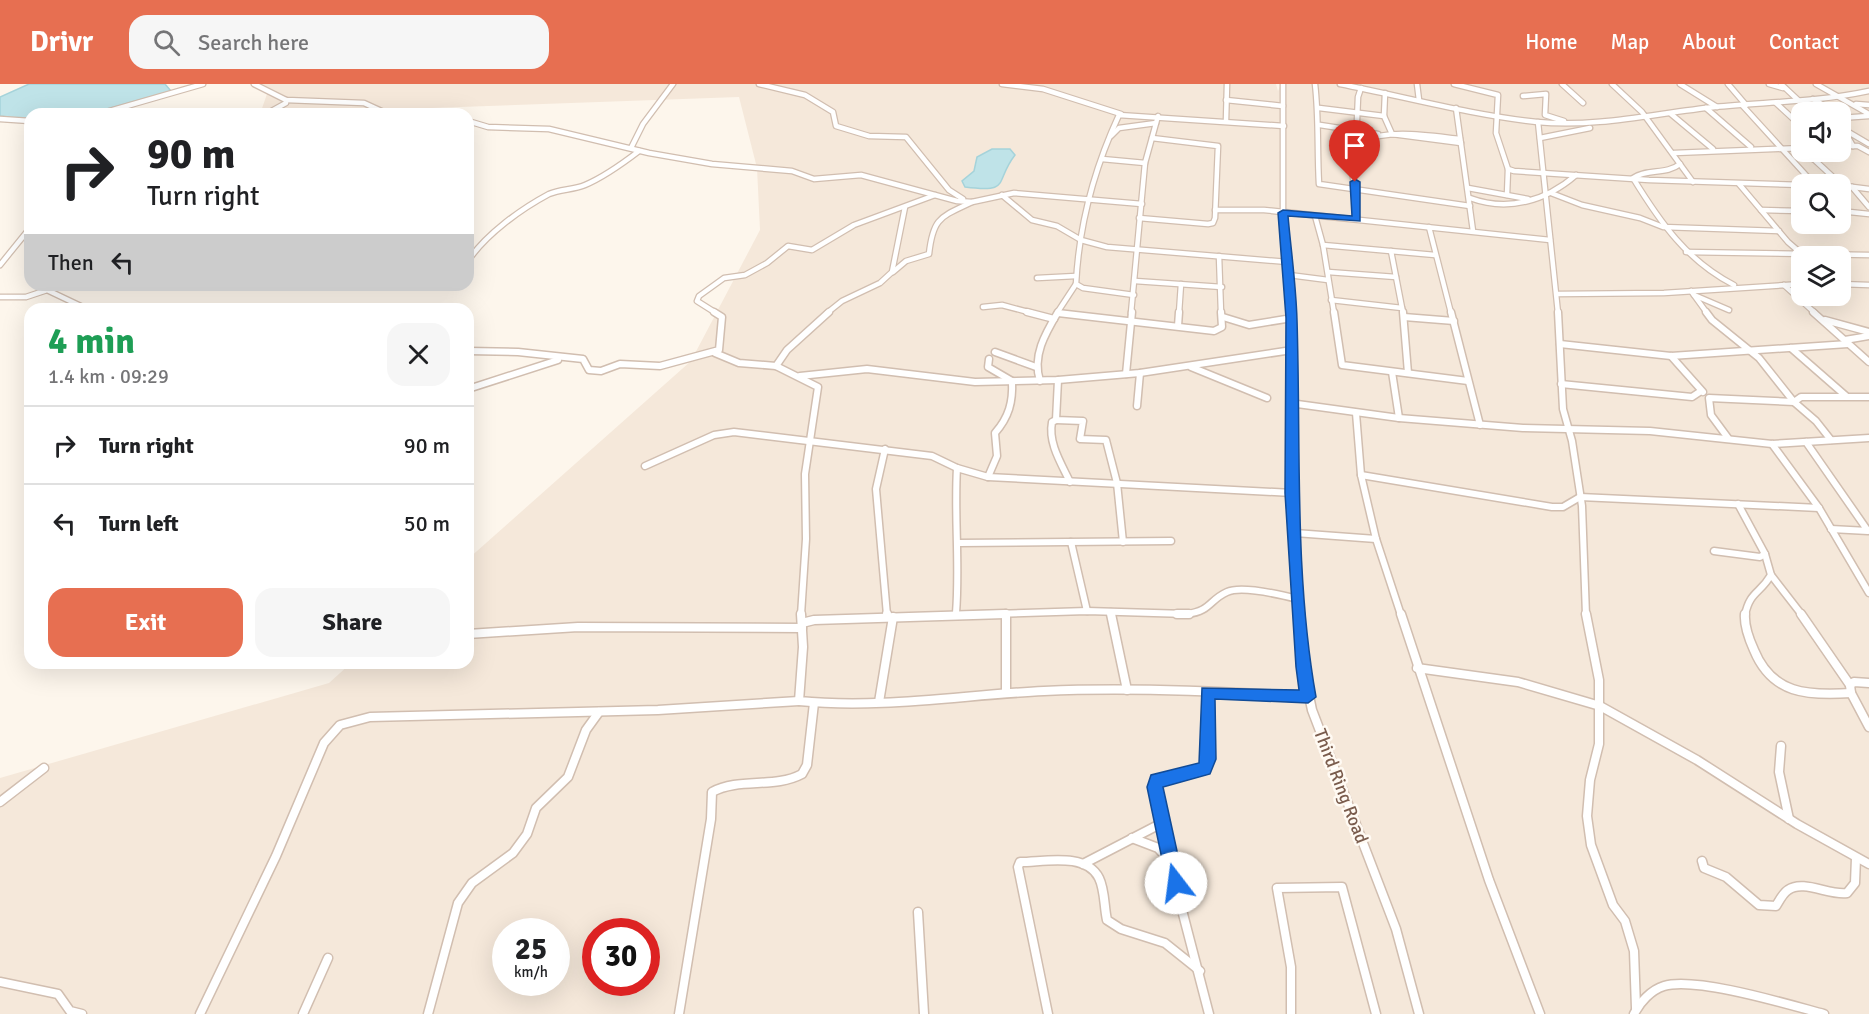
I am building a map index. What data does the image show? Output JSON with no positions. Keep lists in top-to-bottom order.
{
  "streets": {
    "street": ["Third Ring Road"]
  },
  "page": {
    "header": "Drivr",
    "search": "Search here",
    "nav": [
      "Home",
      "Map",
      "About",
      "Contact"
    ],
    "turn": ["90 m", "Turn right"],
    "then": "Then",
    "heading": ["4 min", "1.4 km · 09:29"],
    "list": [
      {
        "name": "Turn right",
        "value": "90 m"
      },
      {
        "name": "Turn left",
        "value": "50 m"
      }
    ],
    "buttons": ["Exit", "Share"],
    "speed": "25 km/h",
    "limit": "30"
  }
}
